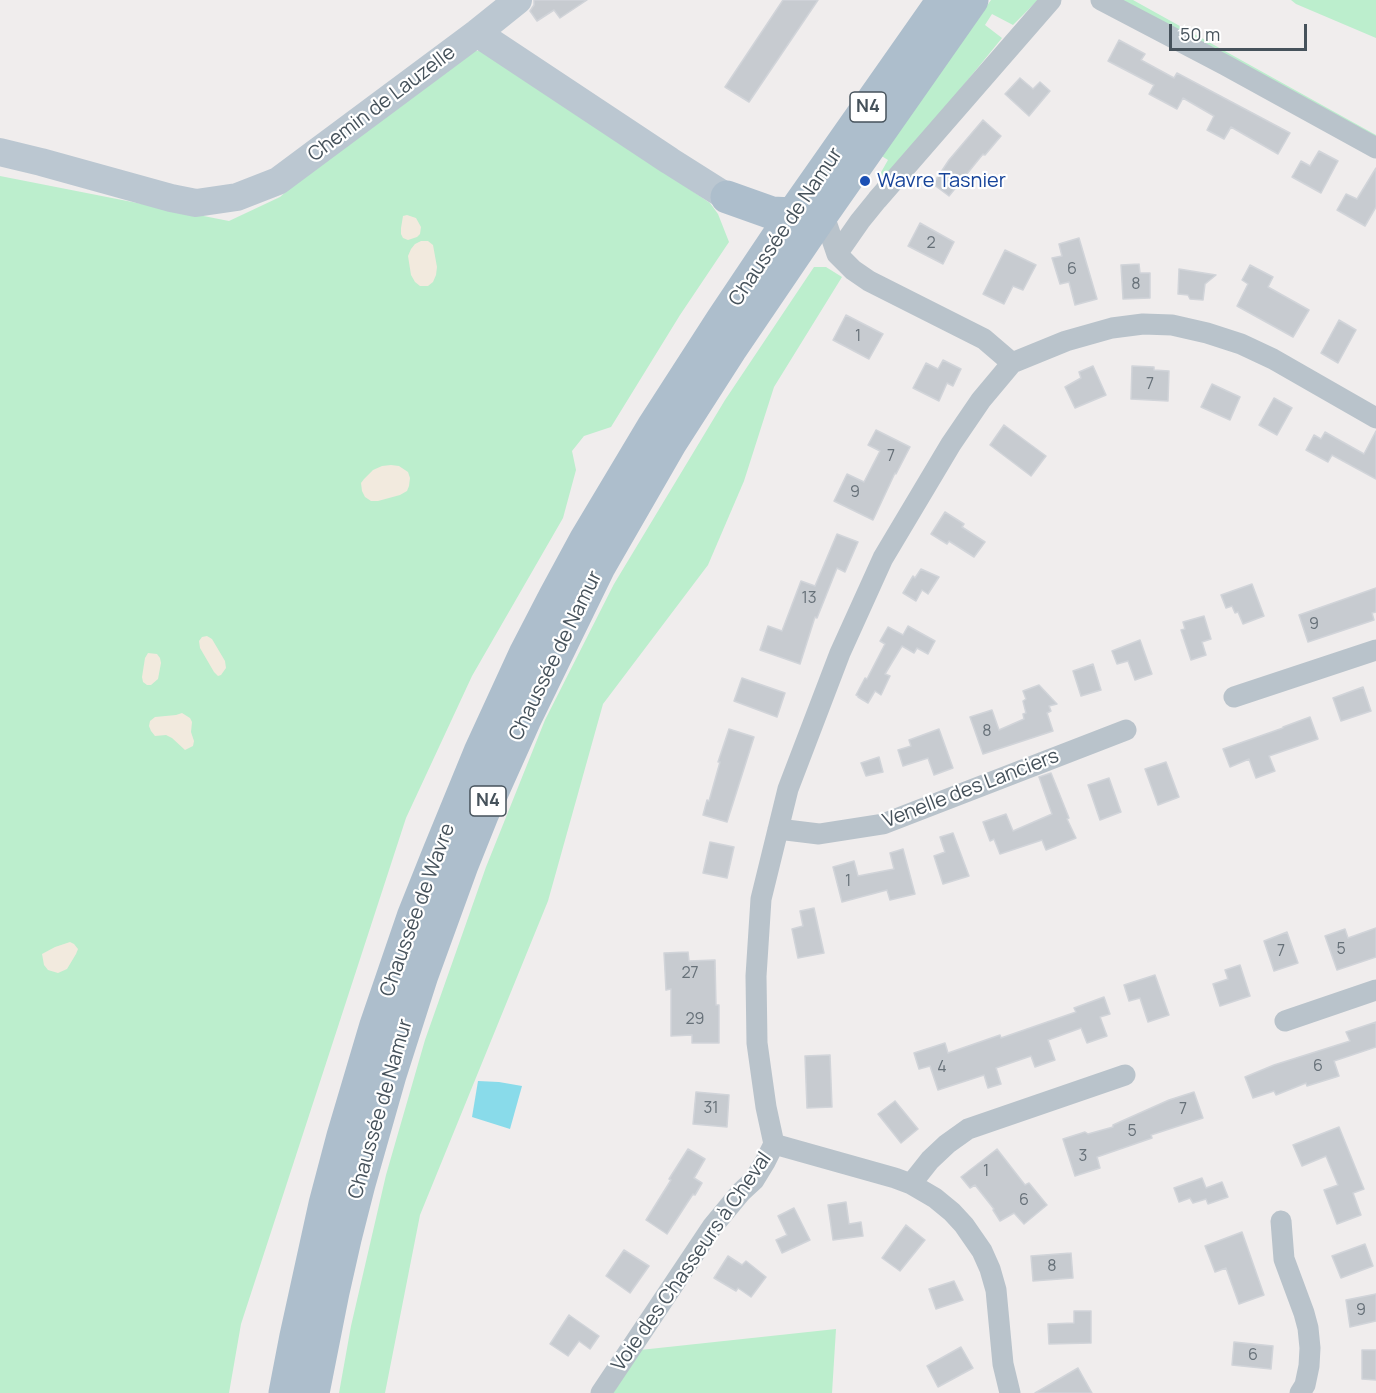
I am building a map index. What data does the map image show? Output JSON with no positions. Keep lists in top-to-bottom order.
{
  "streets": {
    "main road": ["N4", "Chaussée de Namur", "Chaussée de Wavre"],
    "street": ["Chemin de Lauzelle", "Venelle des Lanciers", "Voie des Chasseurs à Cheval"]
  },
  "crossings": [
    ["Chaussée de Namur", "Chaussée de Wavre"],
    ["Venelle des Lanciers", "Voie des Chasseurs à Cheval"]
  ],
  "places": ["Wavre Tasnier"],
  "house_numbers": [
    "2",
    "6",
    "8",
    "1",
    "7",
    "7",
    "9",
    "13",
    "9",
    "8",
    "1",
    "5",
    "7",
    "27",
    "29",
    "6",
    "4",
    "31",
    "7",
    "5",
    "3",
    "1",
    "6",
    "8",
    "9",
    "6"
  ],
  "scale_bar": "50 m"
}
